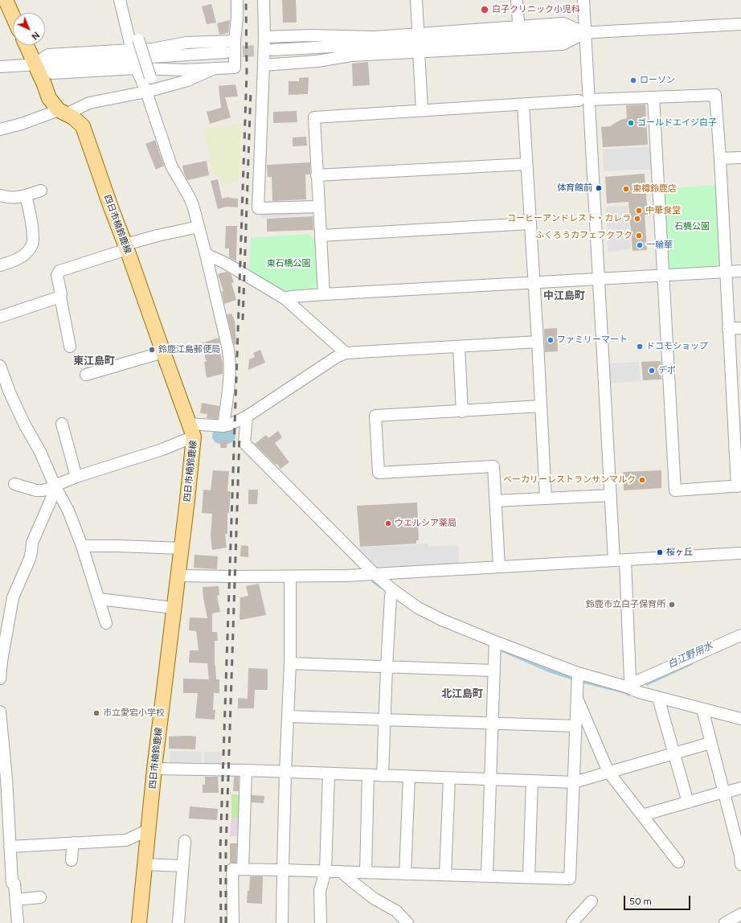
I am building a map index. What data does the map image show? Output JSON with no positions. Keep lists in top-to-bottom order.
{
  "streets": {
    "main road": ["四日市楠鈴鹿線"]
  },
  "districts": ["中江島町", "東江島町", "北江島町"],
  "water": ["白江野用水"],
  "parks": ["石橋公園", "東石橋公園"],
  "places": [
    "白子クリニック小児科",
    "ローソン",
    "ゴールドエイジ白子",
    "体育館前",
    "東樽鈴鹿店",
    "中華食堂",
    "コーヒーアンドレスト・カレラ",
    "ふくろうカフェフクフク",
    "一輪華",
    "ファミリーマート",
    "ドコモショップ",
    "鈴鹿江島郵便局",
    "デポ",
    "ベーカリーレストランサンマルク",
    "ウエルシア薬局",
    "桜ヶ丘",
    "鈴鹿市立白子保育所",
    "市立愛宕小学校"
  ],
  "scale_bar": "50 m",
  "north": "bottom right"
}
